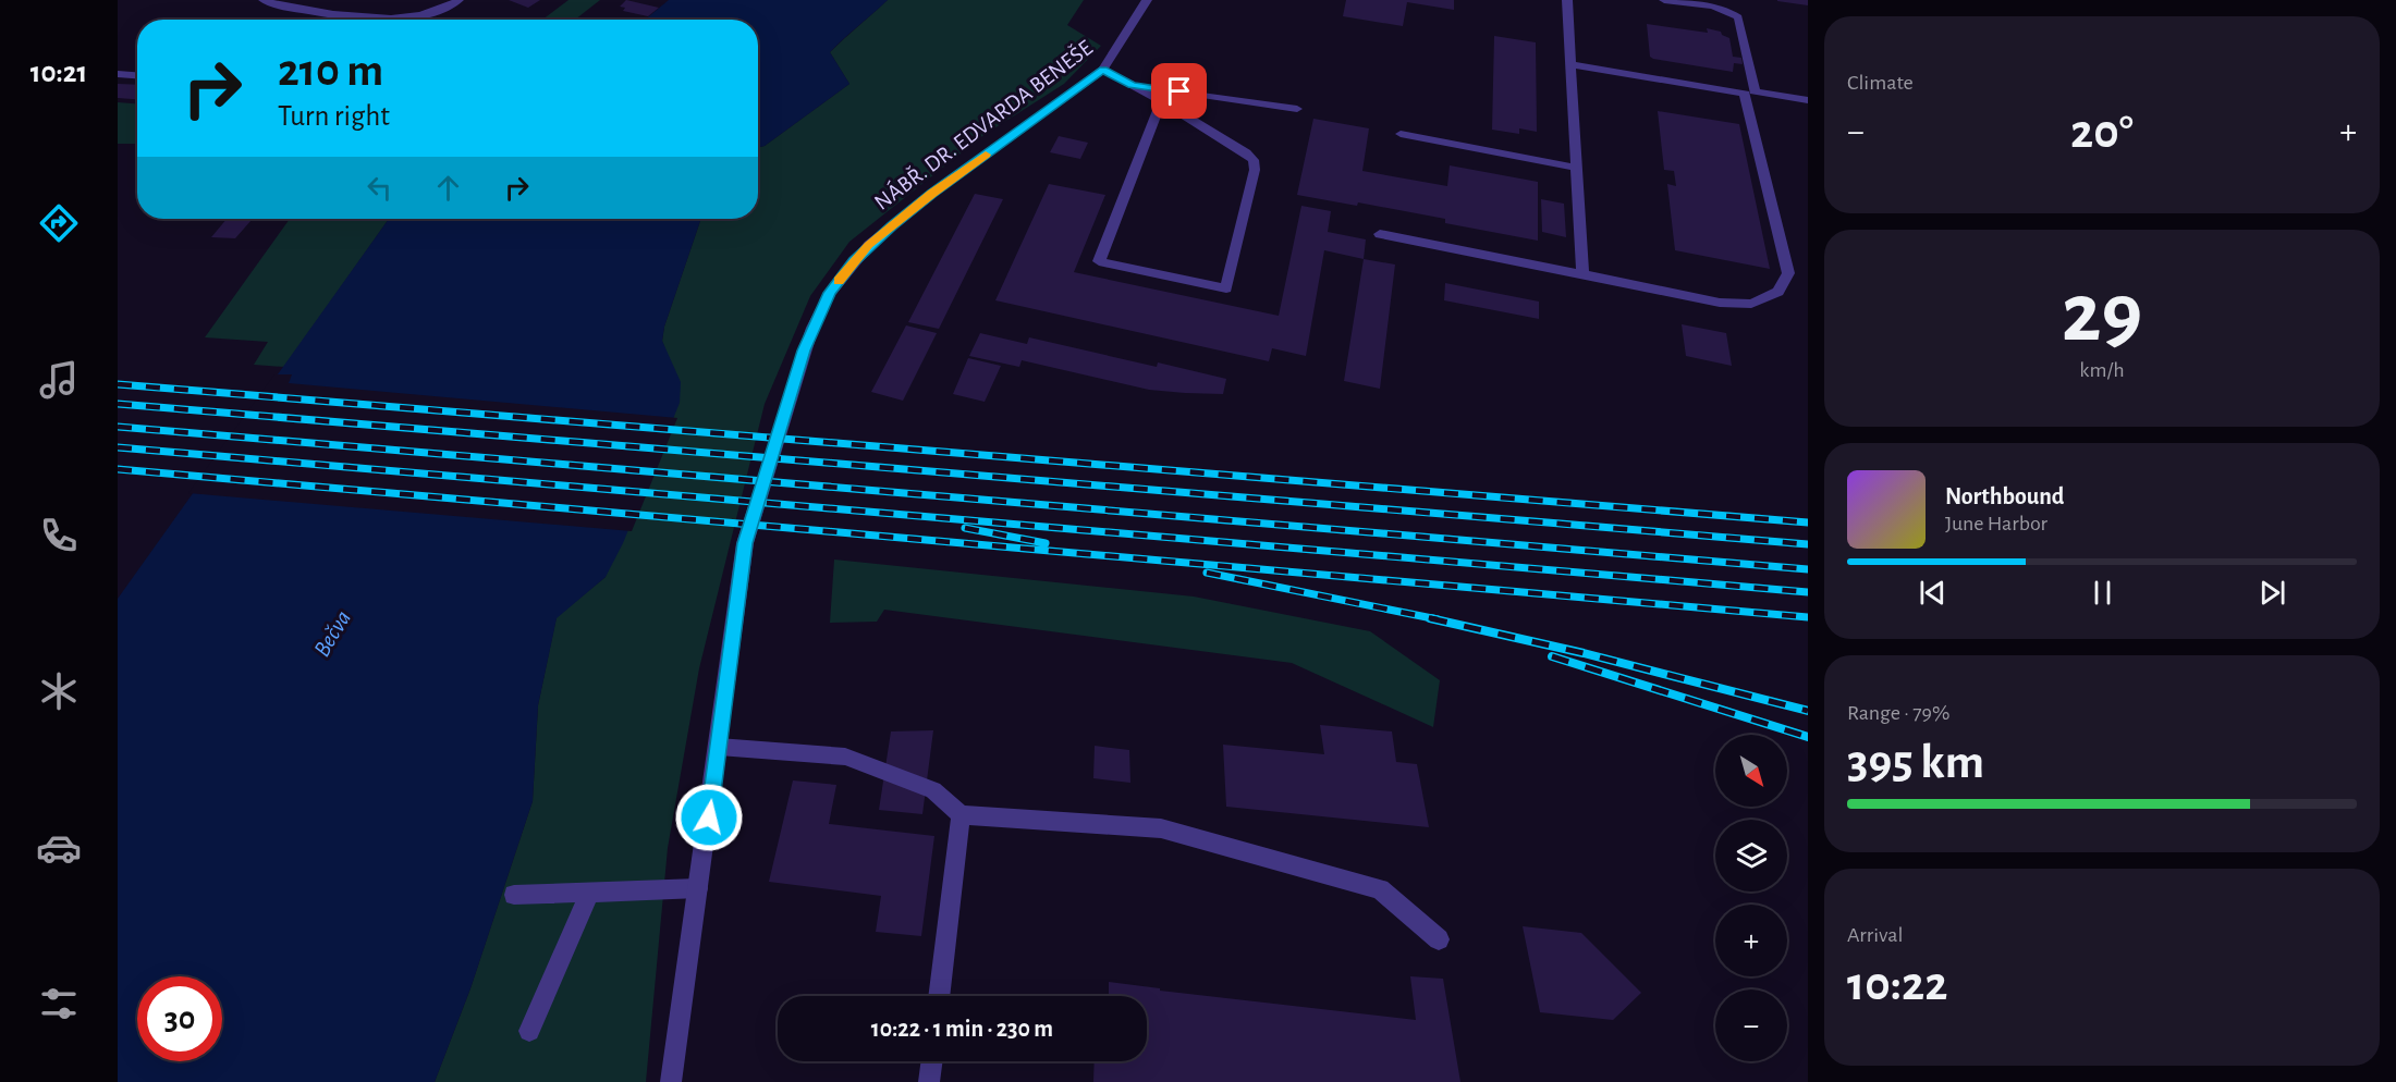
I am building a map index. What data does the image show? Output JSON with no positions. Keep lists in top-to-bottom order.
{
  "streets": {
    "street": ["NÁBŘ. DR. EDVARDA BENEŠE"]
  },
  "water": ["Bečva"],
  "north": "bottom right",
  "page": {
    "tabs": "10:21",
    "tile": [
      "Climate",
      ["29", "km/h"],
      ["Range · 79%", "395 km"],
      ["Arrival", "10:22"]
    ],
    "turn": ["210 m", "Turn right"],
    "heat": ["−", "20°", "+"],
    "song": ["Northbound", "June Harbor"],
    "map_buttons": ["+", "−"],
    "limit": "30",
    "trip": "10:22 · 1 min · 230 m"
  }
}
